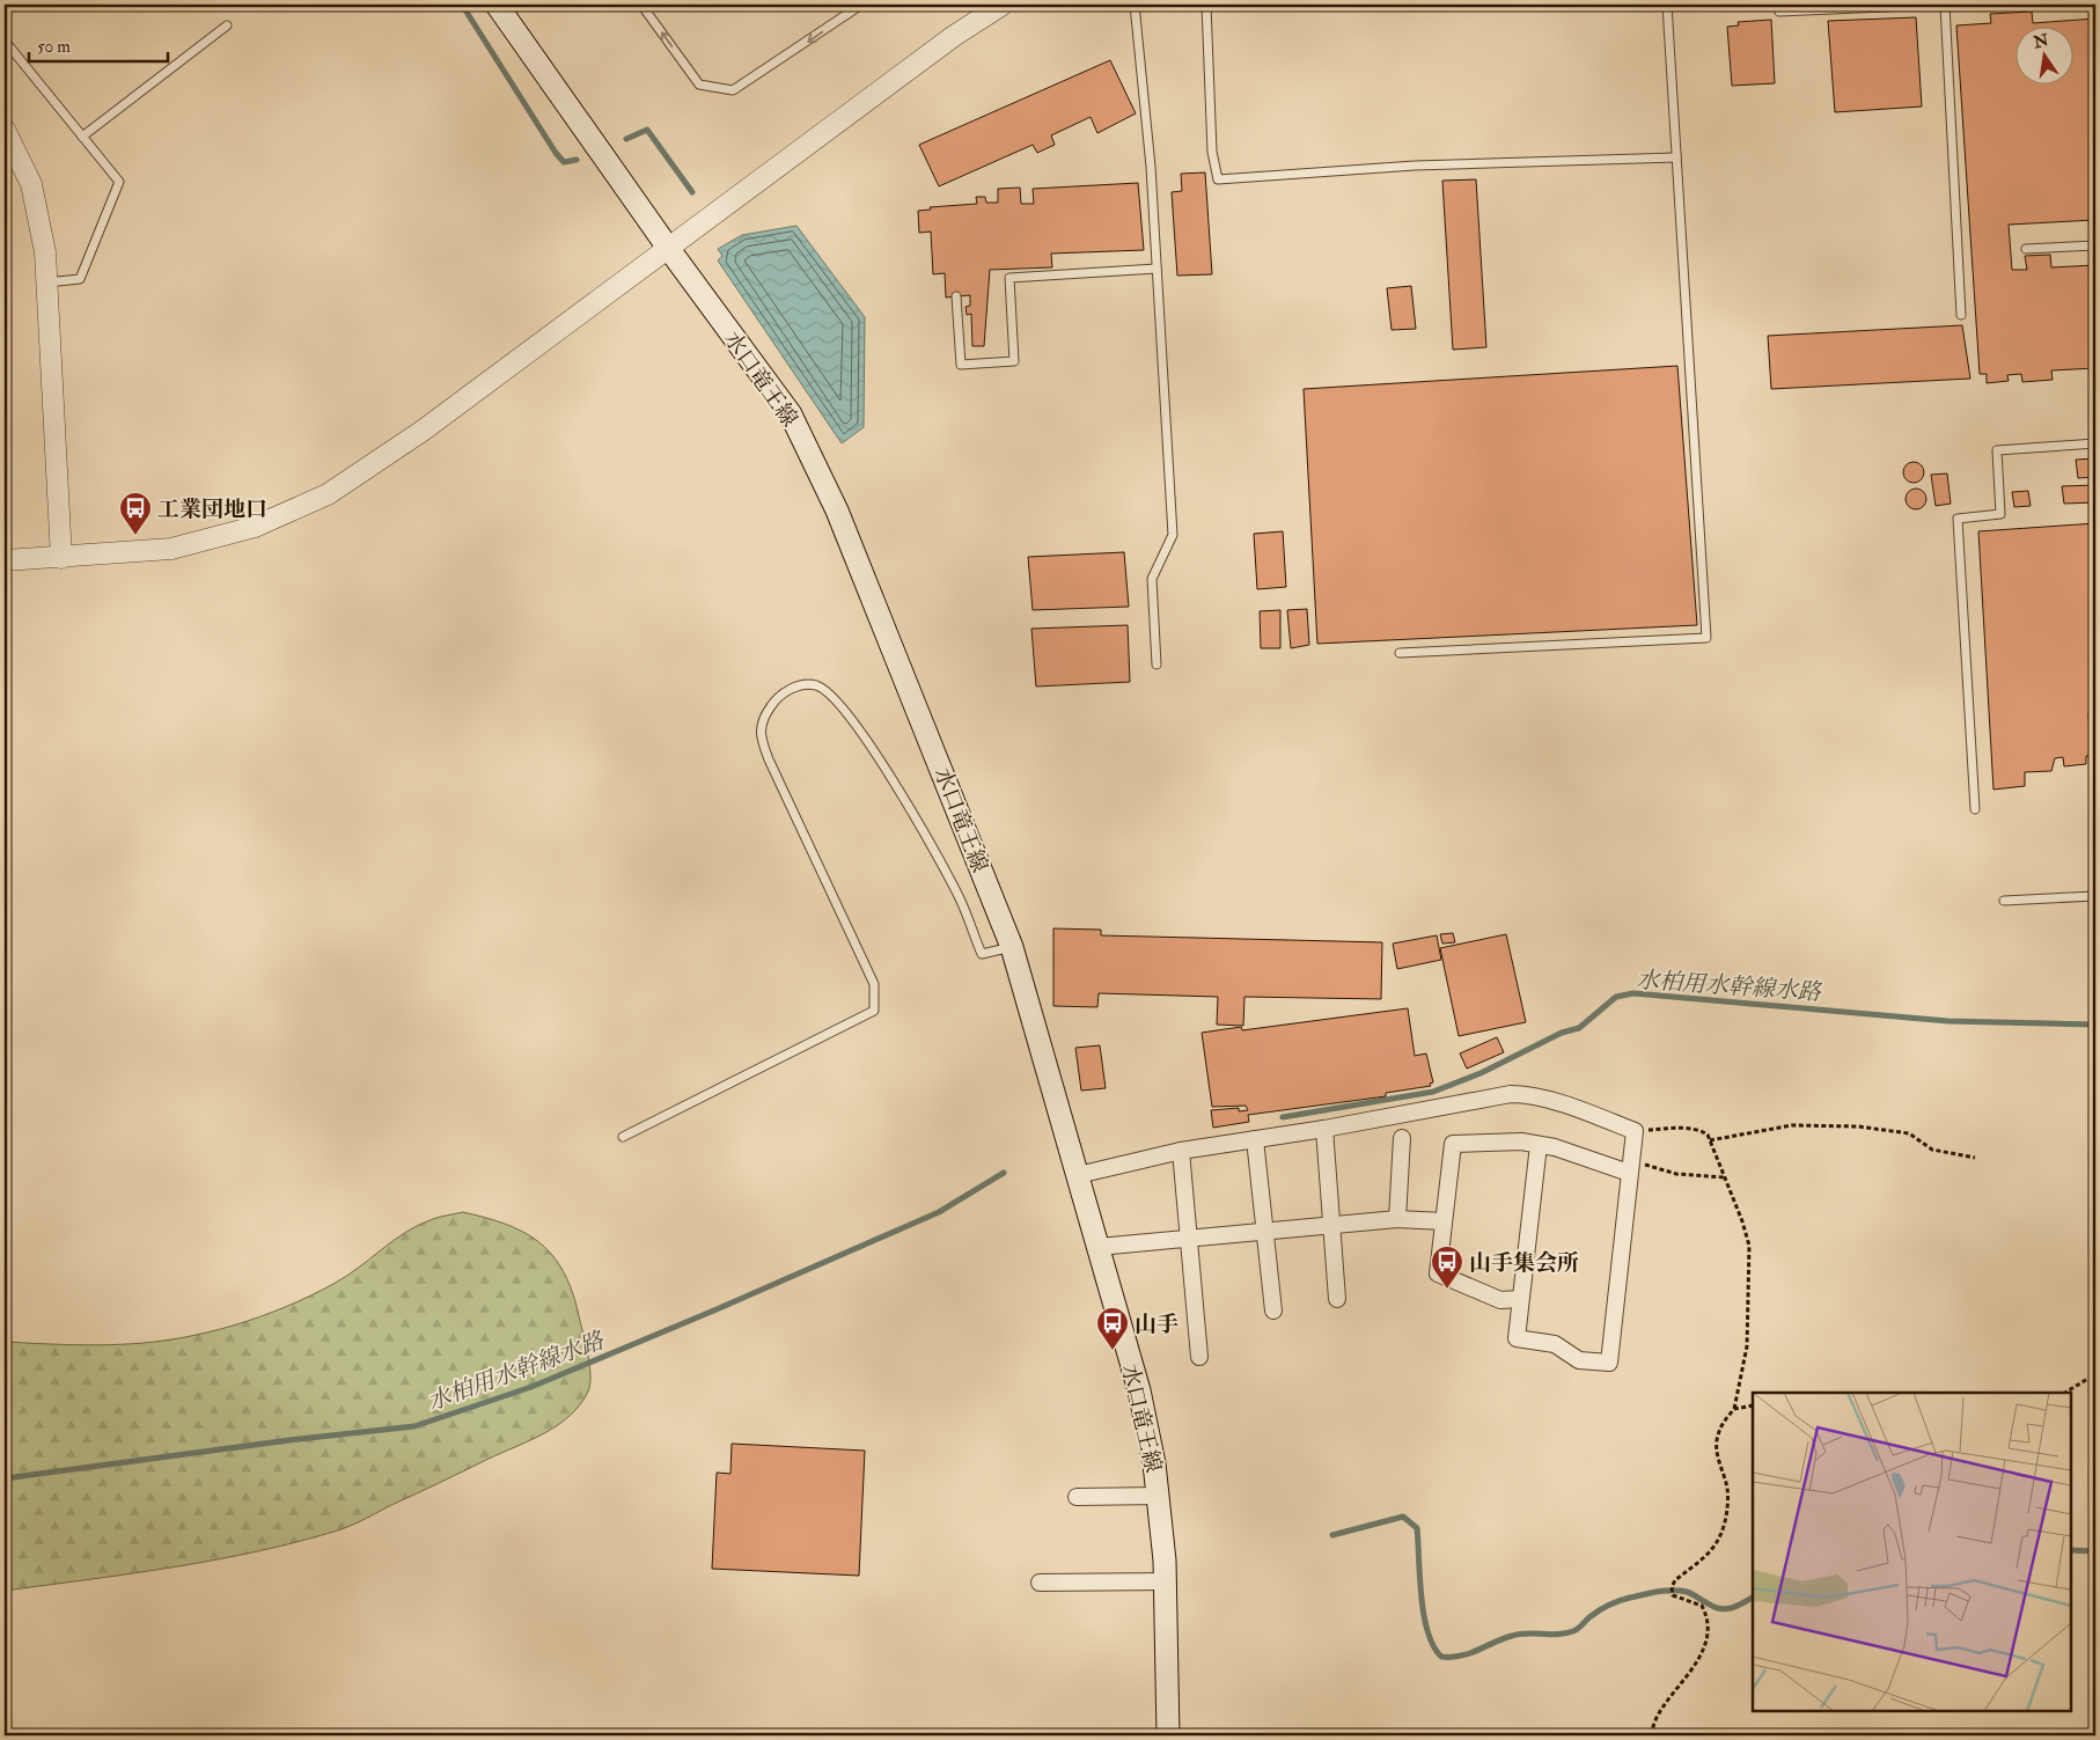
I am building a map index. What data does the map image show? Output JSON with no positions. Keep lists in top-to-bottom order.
{
  "streets": {
    "main road": ["水口竜王線"]
  },
  "water": ["水柏用水幹線水路"],
  "places": {
    "bus stop": ["工業団地口", "山手集会所", "山手"]
  },
  "scale_bar": "50 m",
  "north": "top"
}
